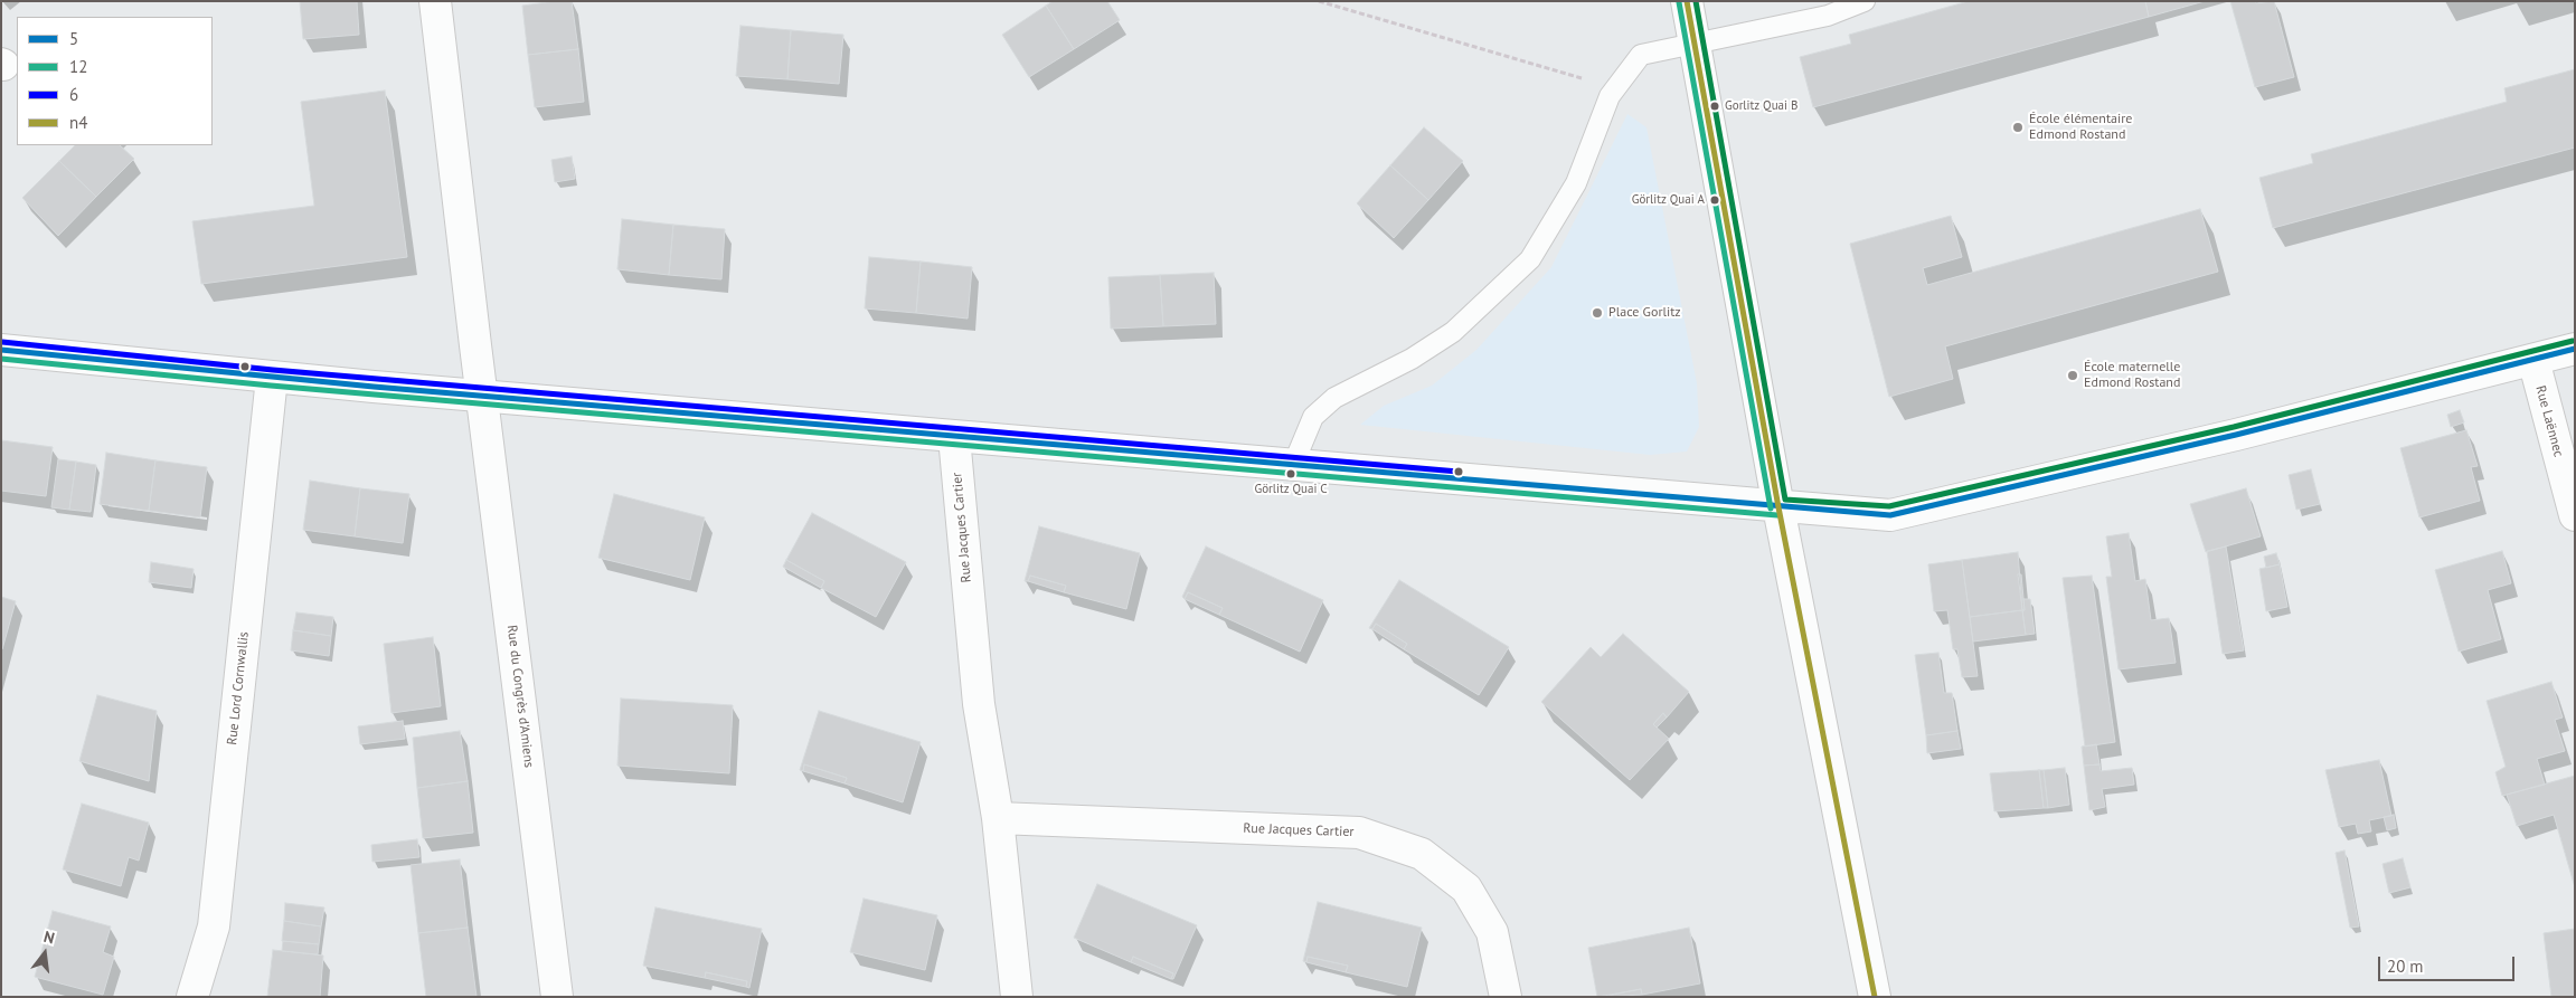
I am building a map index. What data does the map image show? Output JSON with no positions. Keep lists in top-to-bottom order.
{
  "streets": {
    "street": [
      "Rue Laënnec",
      "Rue Jacques Cartier",
      "Rue Lord Cornwallis",
      "Rue du Congrès d'Amiens"
    ]
  },
  "places": [
    "Gorlitz Quai B",
    "École élémentaire Edmond Rostand",
    "Görlitz Quai A",
    "Place Gorlitz",
    "École maternelle Edmond Rostand",
    "Görlitz Quai C"
  ],
  "lines": [
    "transit line n4",
    "transit line 12",
    "transit line 6",
    "transit line 5"
  ],
  "legend": [
    "5",
    "12",
    "6",
    "n4"
  ],
  "scale_bar": "20 m",
  "north": "top"
}
